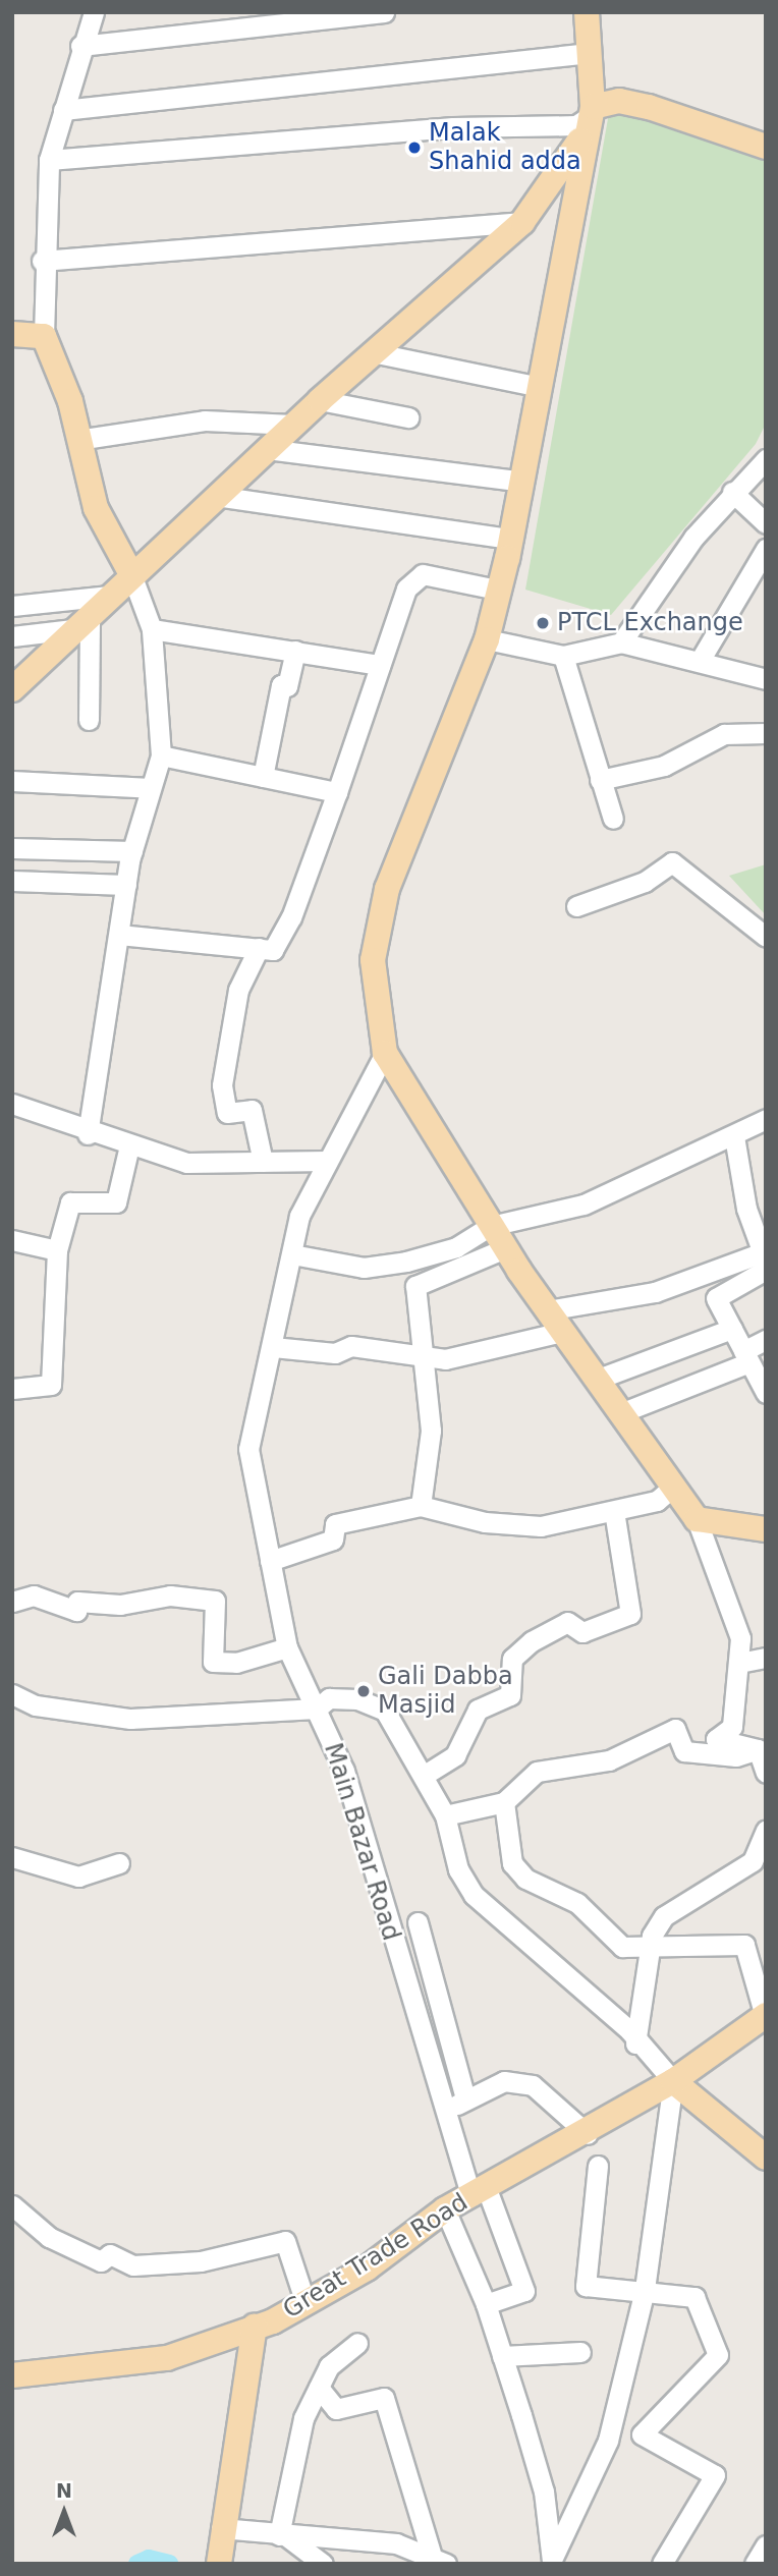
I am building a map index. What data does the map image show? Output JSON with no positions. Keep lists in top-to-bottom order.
{
  "streets": {
    "main road": ["Great Trade Road"],
    "street": ["Main Bazar Road"]
  },
  "crossings": [
    ["Main Bazar Road", "Great Trade Road"]
  ],
  "places": ["Malak Shahid adda", "PTCL Exchange", "Gali Dabba Masjid"],
  "north": "top"
}
